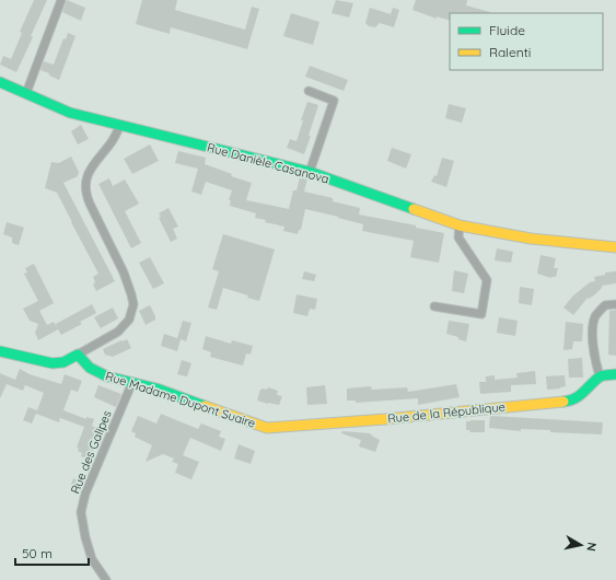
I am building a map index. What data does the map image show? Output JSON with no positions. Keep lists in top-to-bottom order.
{
  "streets": {
    "street": [
      "Rue Danièle Casanova",
      "Rue Madame Dupont Suaire",
      "Rue de la République",
      "Rue des Galipes"
    ]
  },
  "crossings": [
    ["Rue Madame Dupont Suaire", "Rue de la République"],
    ["Rue Madame Dupont Suaire", "Rue des Galipes"]
  ],
  "legend": ["Fluide", "Ralenti"],
  "scale_bar": "50 m",
  "north": "right"
}
